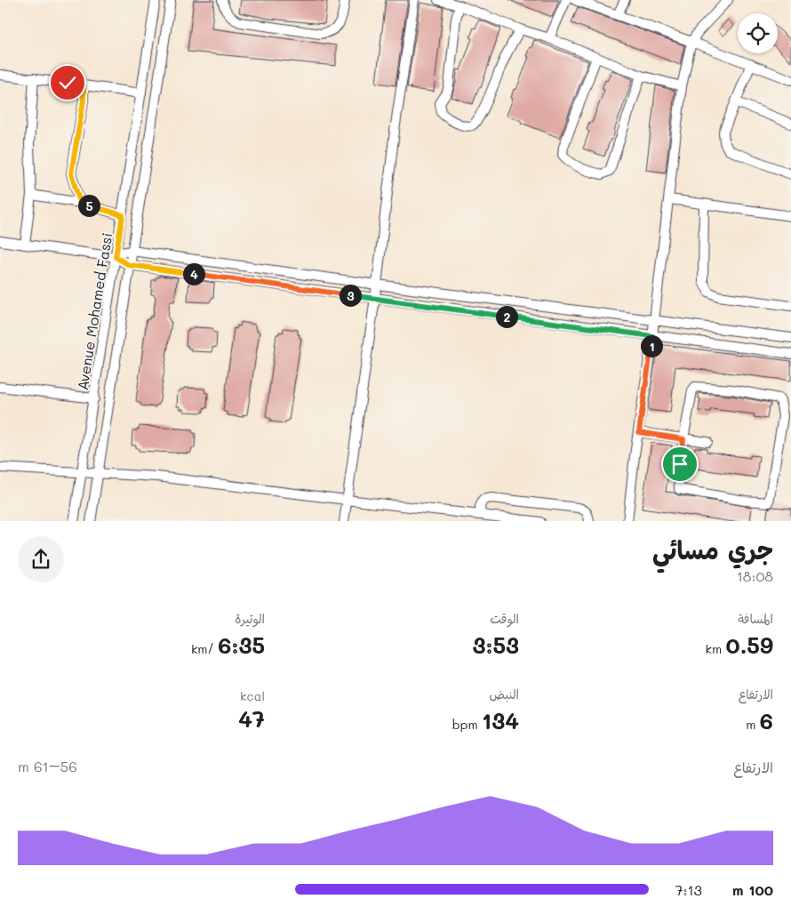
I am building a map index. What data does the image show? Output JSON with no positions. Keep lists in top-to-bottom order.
{
  "streets": {
    "street": ["Avenue Mohamed Fassi"]
  },
  "page": {
    "pins": [
      "5",
      "4",
      "3",
      "2",
      "1"
    ],
    "heading": ["جري مسائي", "18:08"],
    "stats": [
      ["المسافة", "0.59 km"],
      ["الوقت", "3:53"],
      ["الوتيرة", "6:35 /km"],
      ["الارتفاع", "6 m"],
      ["النبض", "134 bpm"],
      ["kcal", "47"]
    ],
    "chart": ["الارتفاع", "56–61 m"],
    "list": [
      {
        "name": "100 m",
        "note": "7:13"
      }
    ]
  }
}
